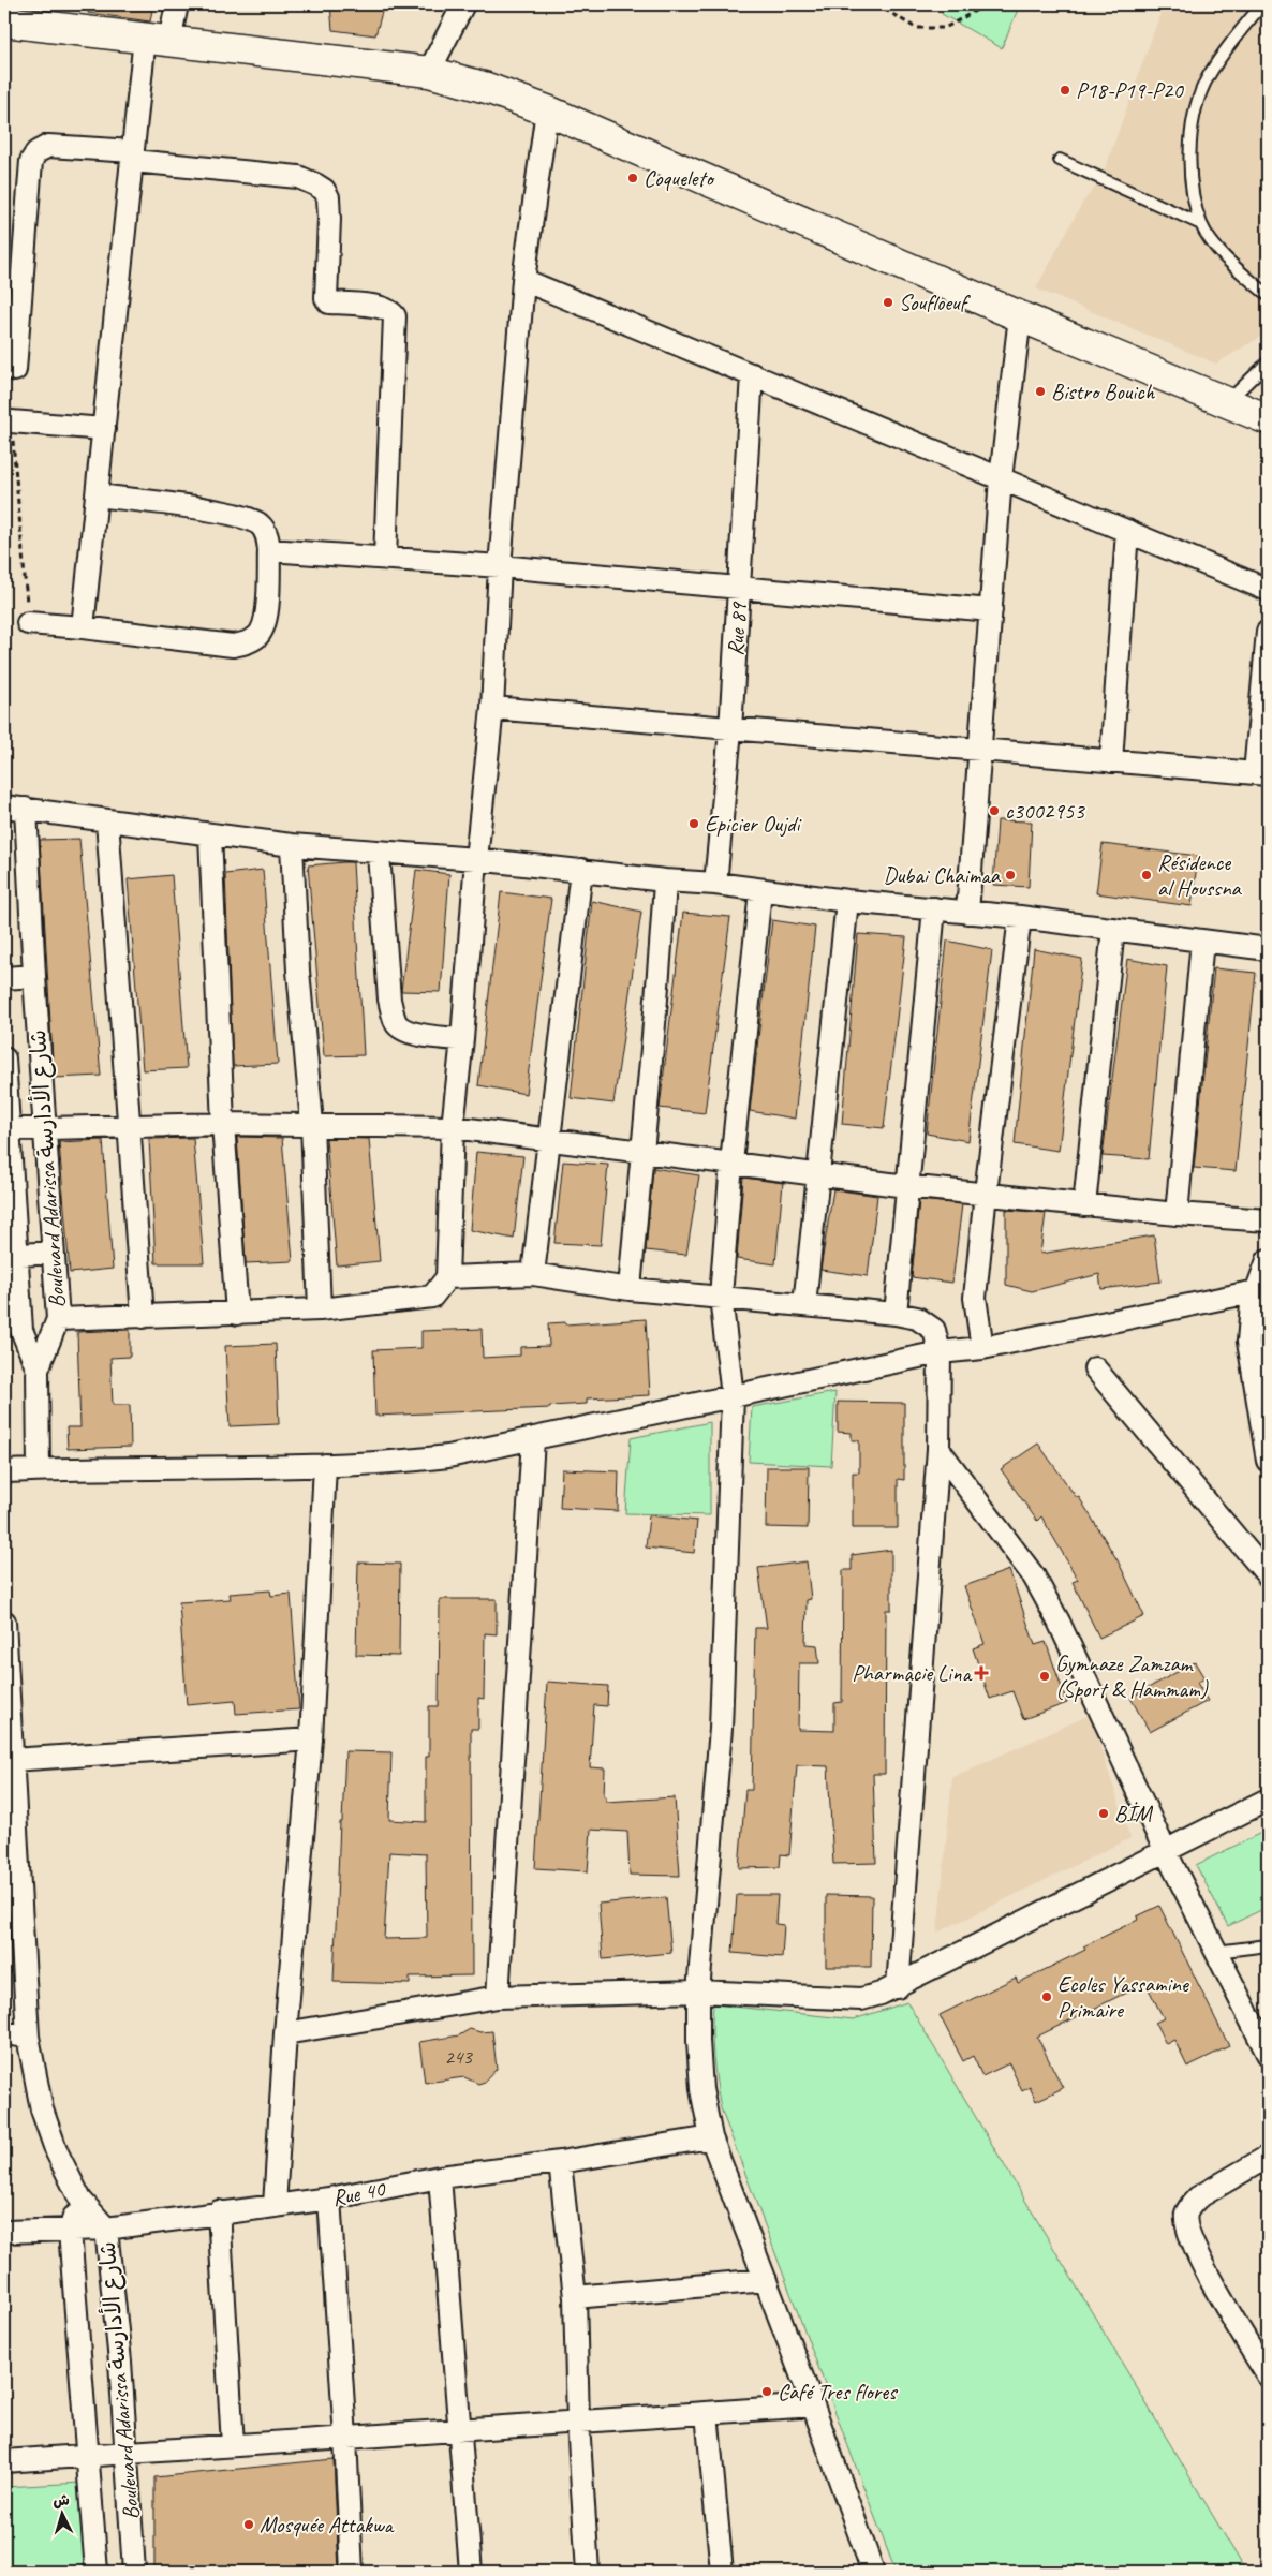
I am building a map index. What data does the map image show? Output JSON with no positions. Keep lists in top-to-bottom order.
{
  "streets": {
    "street": ["Rue 89", "Boulevard Adarissa شارع الأدارسة", "Rue 40"]
  },
  "crossings": [
    ["Boulevard Adarissa شارع الأدارسة", "Rue 40"]
  ],
  "places": {
    "other": [
      "P18-P19-P20",
      "Coqueleto",
      "Soufloeuf",
      "Bistro Bouich",
      "c3002953",
      "Epicier Oujdi",
      "Dubai Chaimaa",
      "Résidence al Houssna",
      "Gymnaze Zamzam (Sport & Hammam)",
      "BİM",
      "Ecoles Yassamine Primaire",
      "Café Tres flores",
      "Mosquée Attakwa"
    ],
    "health": ["Pharmacie Lina"]
  },
  "house_numbers": ["243"],
  "north": "top"
}
